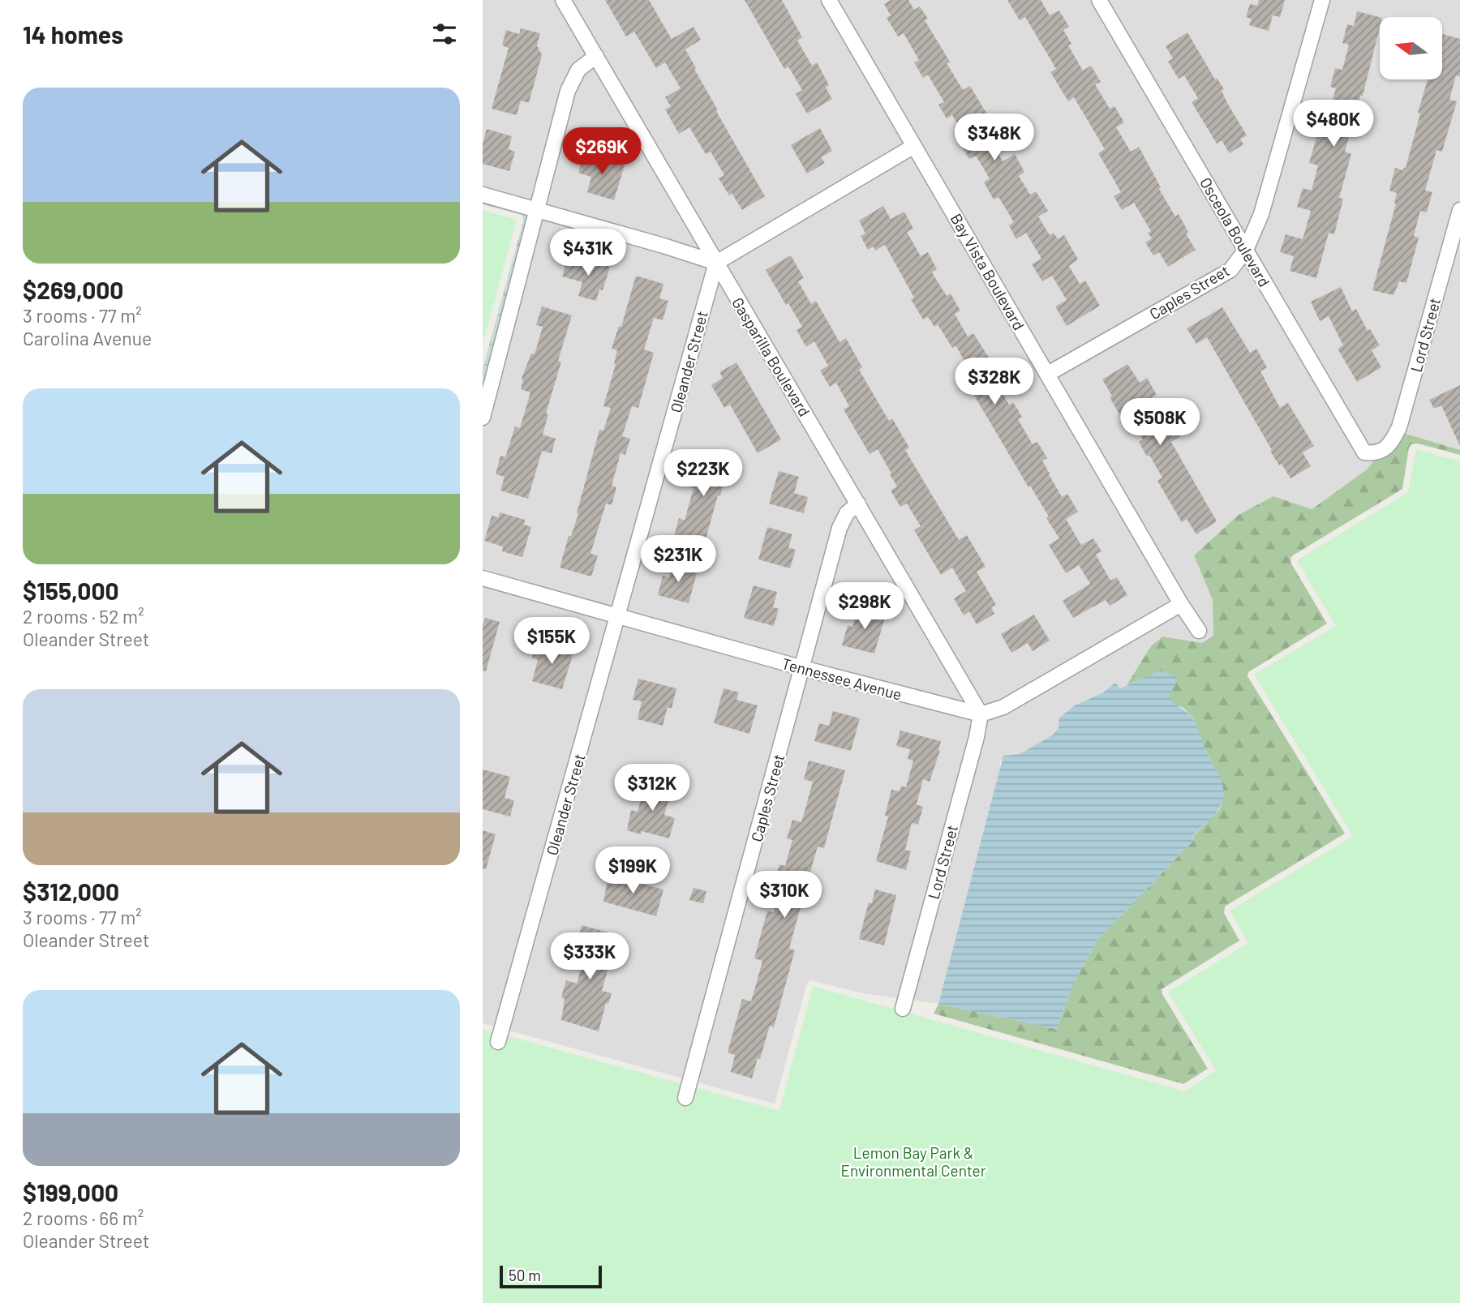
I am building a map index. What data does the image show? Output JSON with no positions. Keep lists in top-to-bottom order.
{
  "streets": {
    "street": [
      "Osceola Boulevard",
      "Bay Vista Boulevard",
      "Caples Street",
      "Lord Street",
      "Gasparilla Boulevard",
      "Oleander Street",
      "Tennessee Avenue"
    ]
  },
  "crossings": [
    ["Osceola Boulevard", "Caples Street"],
    ["Osceola Boulevard", "Lord Street"],
    ["Bay Vista Boulevard", "Caples Street"],
    ["Caples Street", "Gasparilla Boulevard"],
    ["Caples Street", "Tennessee Avenue"],
    ["Lord Street", "Gasparilla Boulevard"],
    ["Lord Street", "Tennessee Avenue"],
    ["Gasparilla Boulevard", "Oleander Street"],
    ["Gasparilla Boulevard", "Tennessee Avenue"],
    ["Oleander Street", "Tennessee Avenue"]
  ],
  "parks": ["Lemon Bay Park & Environmental Center"],
  "scale_bar": "50 m",
  "north": "left",
  "page": {
    "heading": "14 homes",
    "list": [
      {
        "name": "$269,000",
        "note": "3 rooms · 77 m² · Carolina Avenue"
      },
      {
        "name": "$155,000",
        "note": "2 rooms · 52 m² · Oleander Street"
      },
      {
        "name": "$312,000",
        "note": "3 rooms · 77 m² · Oleander Street"
      },
      {
        "name": "$199,000",
        "note": "2 rooms · 66 m² · Oleander Street"
      }
    ],
    "price": [
      "$480K",
      "$348K",
      "$269K",
      "$431K",
      "$328K",
      "$508K",
      "$223K",
      "$231K",
      "$298K",
      "$155K",
      "$312K",
      "$199K",
      "$310K",
      "$333K"
    ],
    "scale": "50 m"
  }
}
